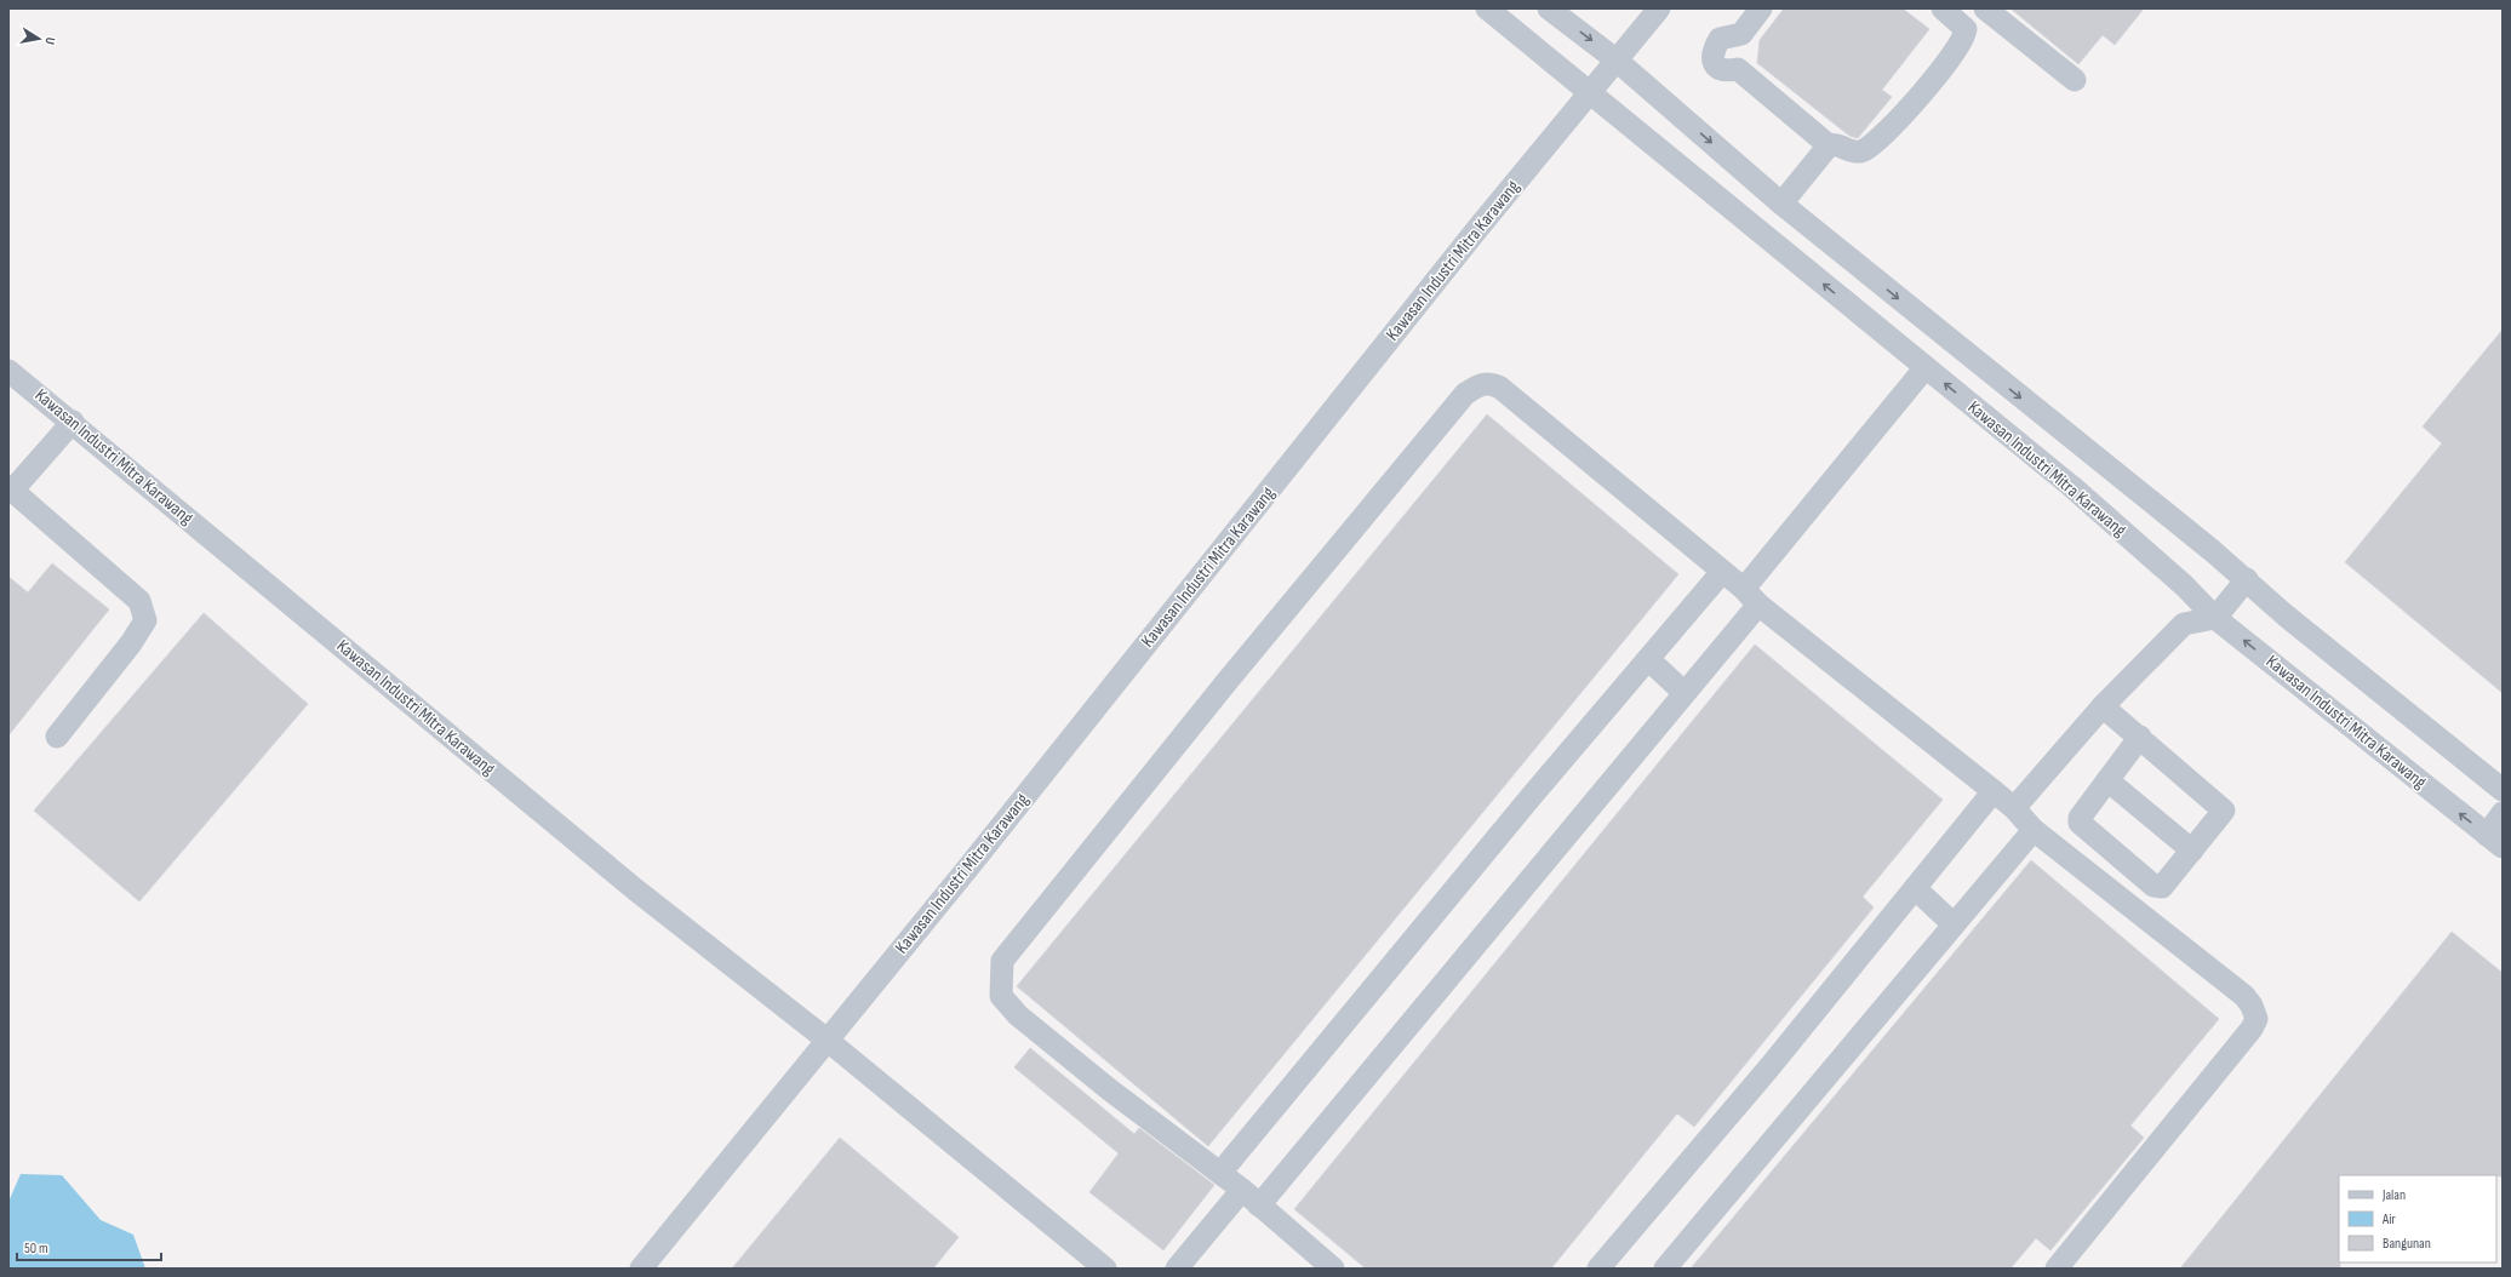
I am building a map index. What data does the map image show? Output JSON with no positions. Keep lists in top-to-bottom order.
{
  "streets": {
    "street": ["Kawasan Industri Mitra Karawang"]
  },
  "legend": ["Jalan", "Air", "Bangunan"],
  "scale_bar": "50 m",
  "north": "right"
}
